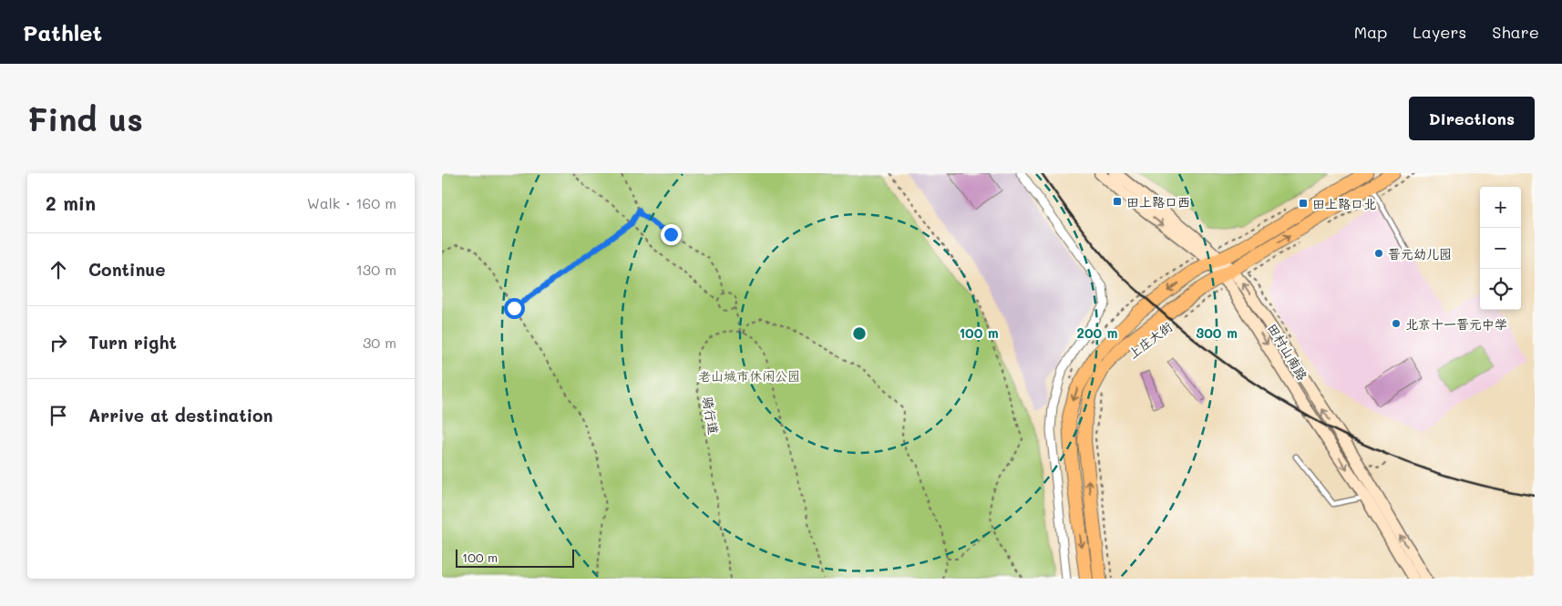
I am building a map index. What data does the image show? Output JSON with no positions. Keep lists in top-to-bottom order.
{
  "streets": {
    "main road": ["上庄大街", "田村山南路"],
    "path": ["骑行道"]
  },
  "crossings": [
    ["上庄大街", "田村山南路"]
  ],
  "parks": ["老山城市休闲公园"],
  "places": {
    "transit": ["田上路口西", "田上路口北"],
    "other": ["晋元幼儿园", "北京十一晋元中学"]
  },
  "scale_bar": "100 m",
  "page": {
    "header": "Pathlet",
    "nav": ["Map", "Layers", "Share"],
    "buttons": "Directions",
    "title": "Find us",
    "heading": ["2 min", "Walk · 160 m"],
    "map_buttons": ["+", "−"],
    "list": [
      ["Continue", "130 m"],
      ["Turn right", "30 m"],
      "Arrive at destination"
    ],
    "scale": "100 m"
  },
  "rings": ["100 m", "200 m", "300 m"]
}
